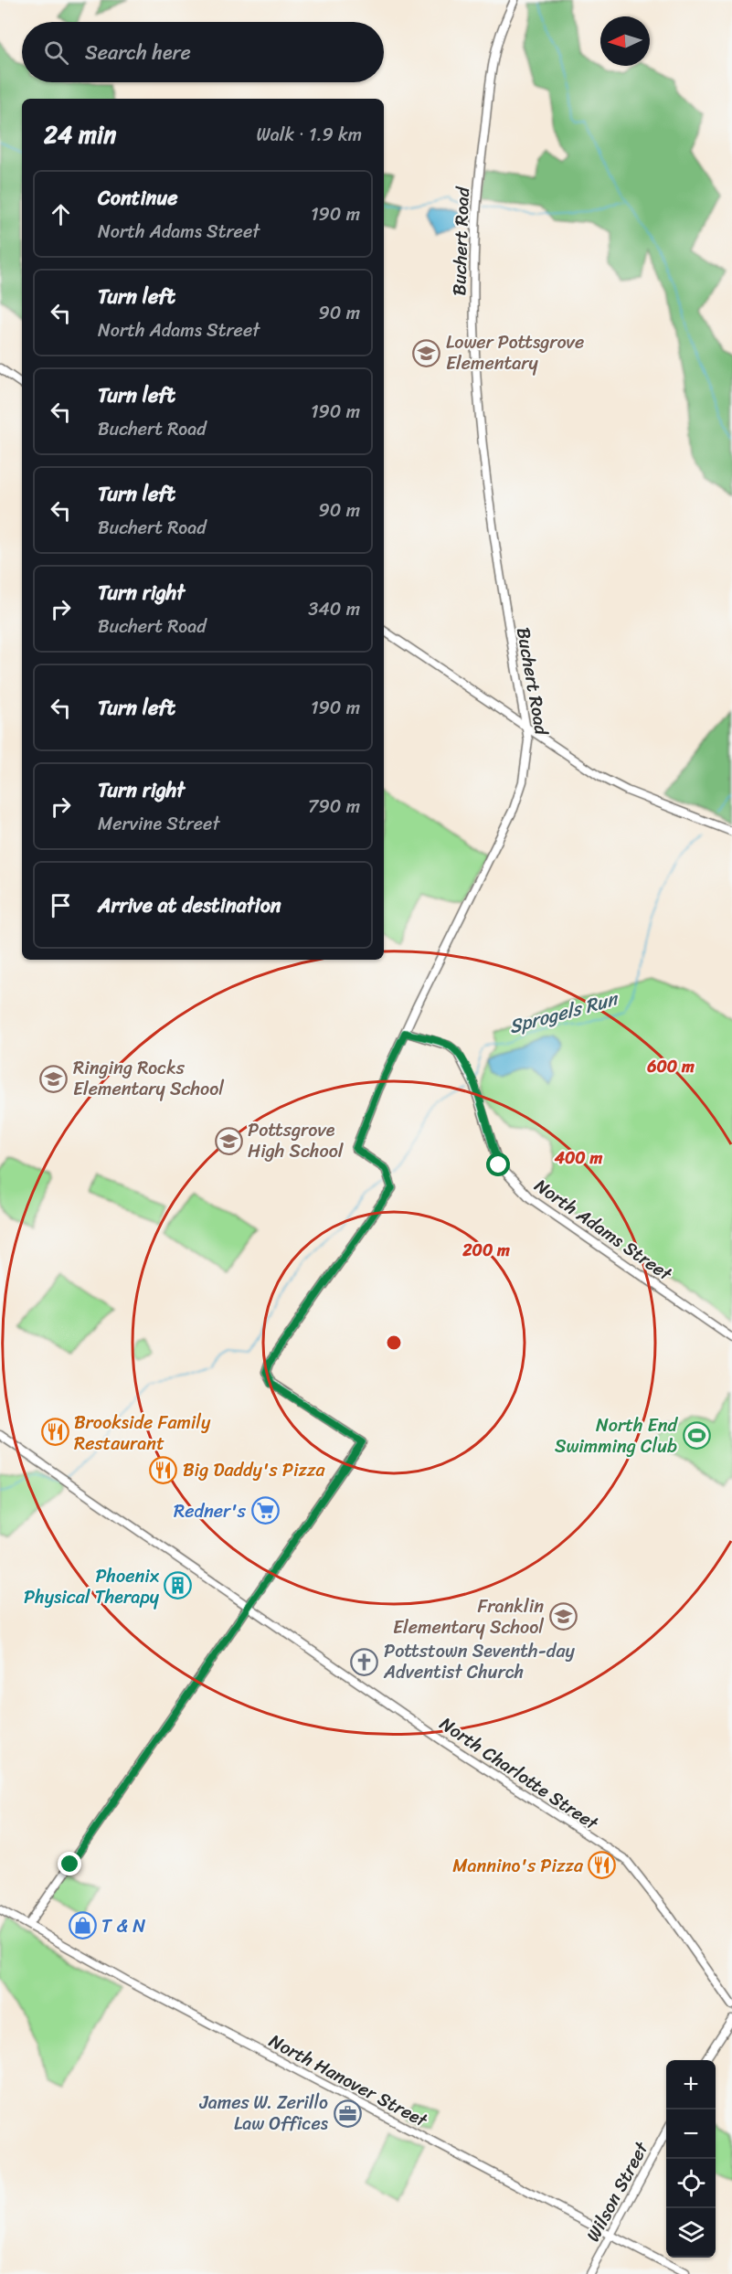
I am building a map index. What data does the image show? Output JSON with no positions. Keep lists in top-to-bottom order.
{
  "streets": {
    "street": [
      "Buchert Road",
      "North Adams Street",
      "North Charlotte Street",
      "North Hanover Street",
      "Wilson Street"
    ]
  },
  "crossings": [
    ["Buchert Road", "North Adams Street"],
    ["Buchert Road", "North Charlotte Street"],
    ["North Hanover Street", "Wilson Street"]
  ],
  "water": ["Sprogels Run"],
  "places": {
    "school or university": [
      "Lower Pottsgrove Elementary",
      "Ringing Rocks Elementary School",
      "Pottsgrove High School",
      "Franklin Elementary School"
    ],
    "restaurant": ["Brookside Family Restaurant", "Big Daddy's Pizza", "Mannino's Pizza"],
    "sports": ["North End Swimming Club"],
    "supermarket": ["Redner's"],
    "building": ["Phoenix Physical Therapy"],
    "church": ["Pottstown Seventh-day Adventist Church"],
    "shop": ["T & N"],
    "office": ["James W. Zerillo Law Offices"]
  },
  "north": "left",
  "page": {
    "search": "Search here",
    "heading": ["24 min", "Walk · 1.9 km"],
    "list": [
      ["Continue", "North Adams Street", "190 m"],
      ["Turn left", "North Adams Street", "90 m"],
      ["Turn left", "Buchert Road", "190 m"],
      ["Turn left", "Buchert Road", "90 m"],
      ["Turn right", "Buchert Road", "340 m"],
      ["Turn left", "190 m"],
      ["Turn right", "Mervine Street", "790 m"],
      "Arrive at destination"
    ],
    "map_buttons": ["+", "−"]
  },
  "rings": ["600 m", "400 m", "200 m"]
}
